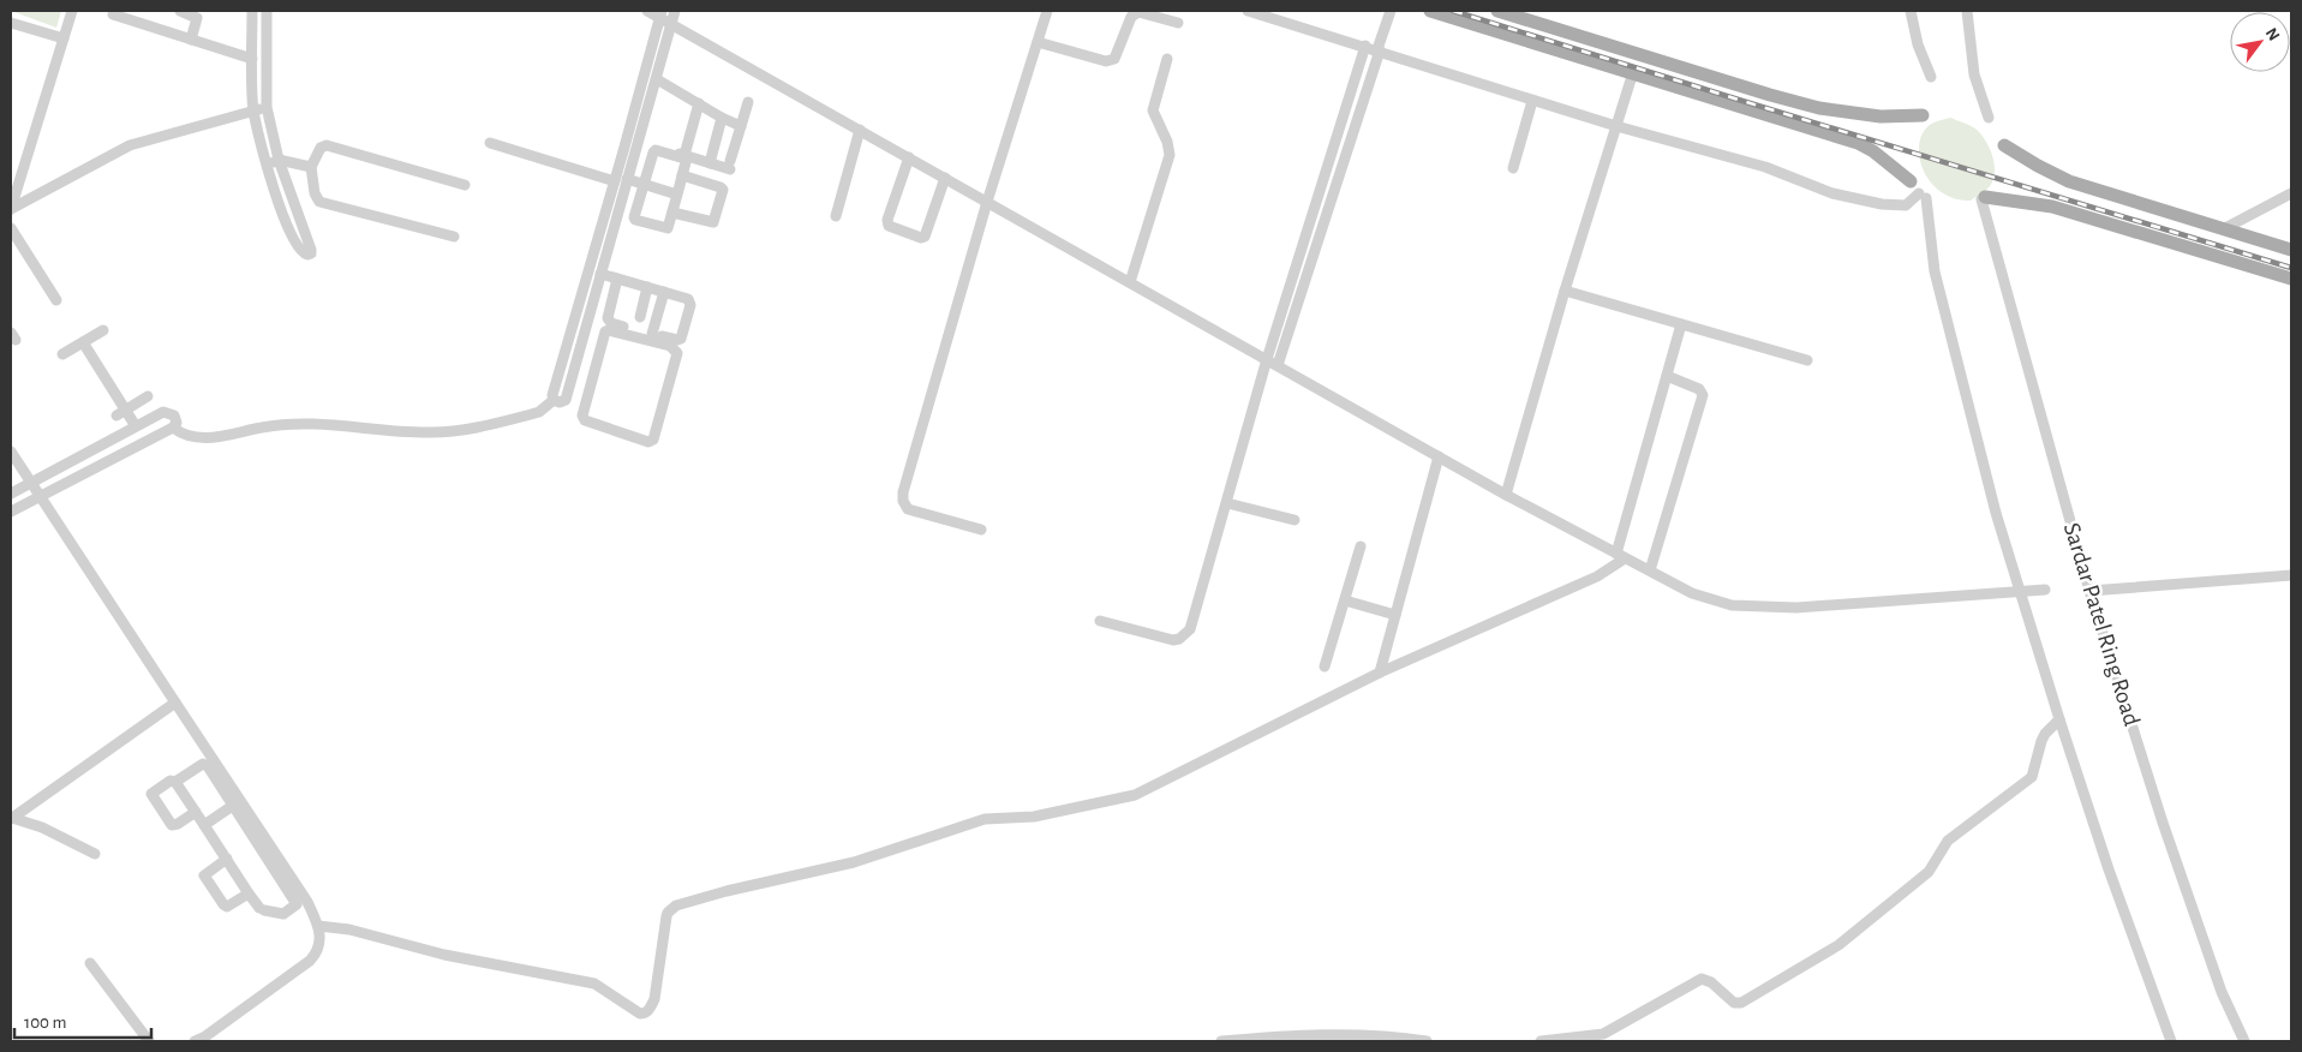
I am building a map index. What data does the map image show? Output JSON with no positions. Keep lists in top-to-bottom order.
{
  "streets": {
    "street": ["Sardar Patel Ring Road"]
  },
  "scale_bar": "100 m",
  "north": "top right"
}
